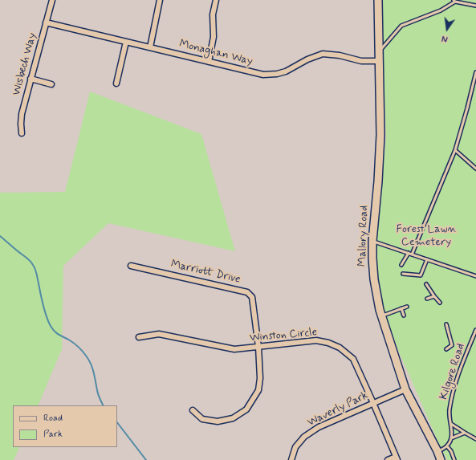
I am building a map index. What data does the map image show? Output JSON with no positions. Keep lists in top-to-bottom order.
{
  "streets": {
    "street": [
      "Monaghan Way",
      "Wisbech Way",
      "Mallory Road",
      "Marriott Drive",
      "Winston Circle",
      "Waverly Park"
    ],
    "lane": ["Kilgore Road"]
  },
  "crossings": [
    ["Monaghan Way", "Wisbech Way"],
    ["Monaghan Way", "Mallory Road"],
    ["Mallory Road", "Waverly Park"],
    ["Marriott Drive", "Winston Circle"],
    ["Winston Circle", "Waverly Park"]
  ],
  "parks": ["Forest Lawn Cemetery"],
  "legend": ["Road", "Park"],
  "north": "bottom"
}
